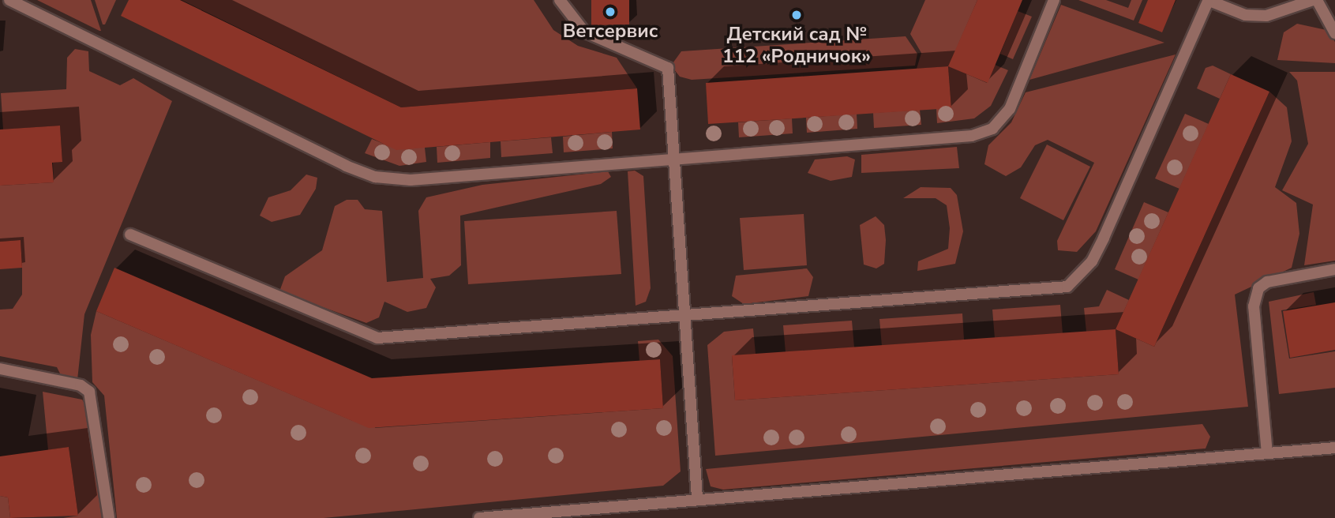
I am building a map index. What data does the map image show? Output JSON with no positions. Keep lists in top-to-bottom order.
{
  "places": ["Ветсервис", "Детский сад № 112 «Родничок»"]
}
